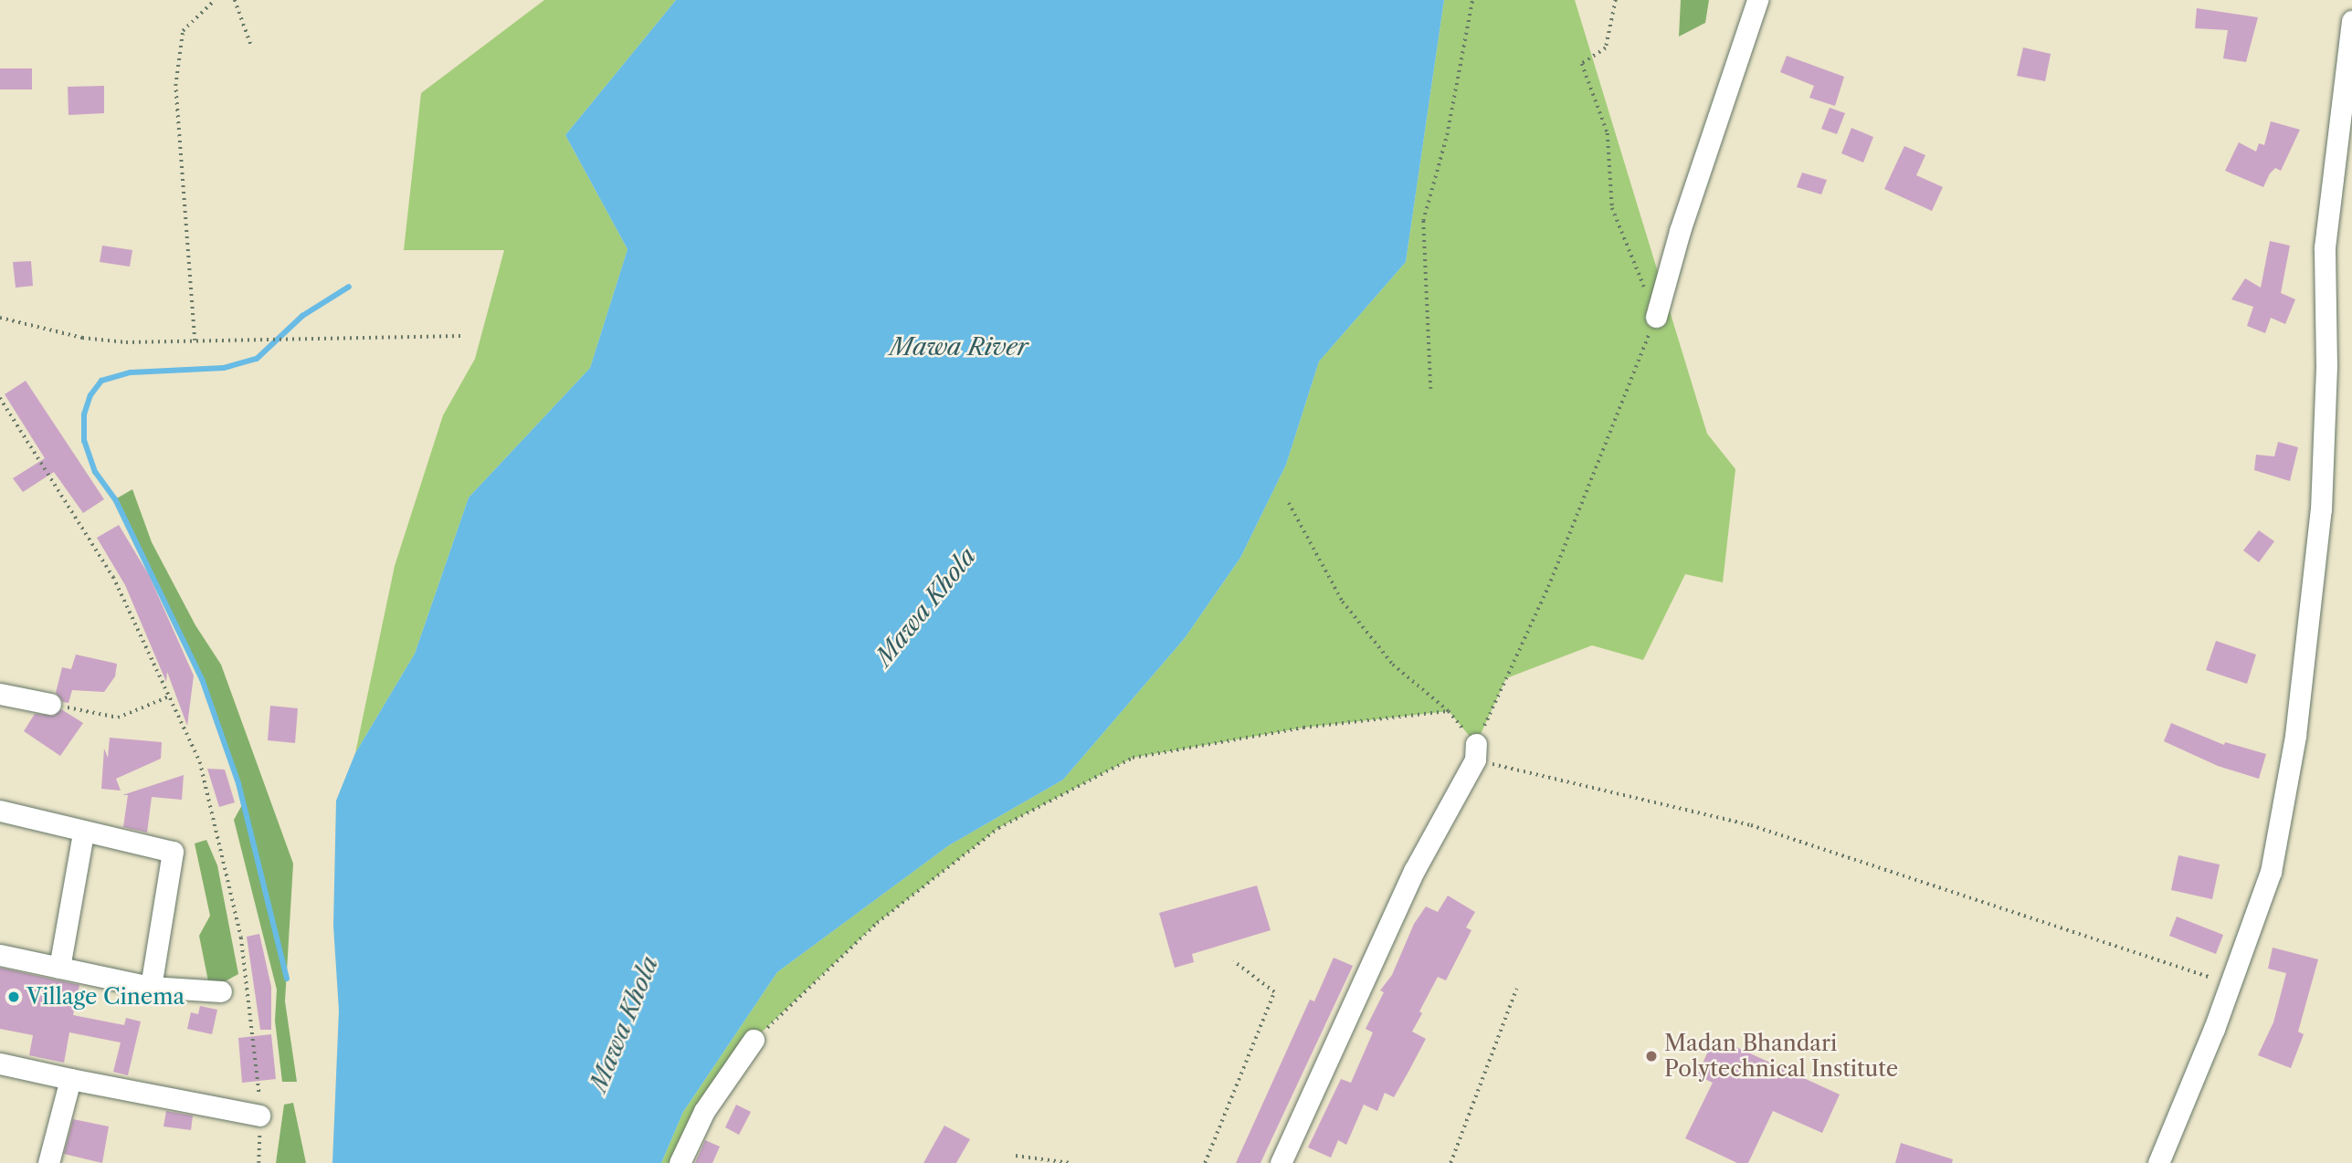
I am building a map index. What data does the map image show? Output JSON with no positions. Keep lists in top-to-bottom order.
{
  "water": ["Mawa River", "Mawa Khola"],
  "places": ["Village Cinema", "Madan Bhandari Polytechnical Institute"]
}
